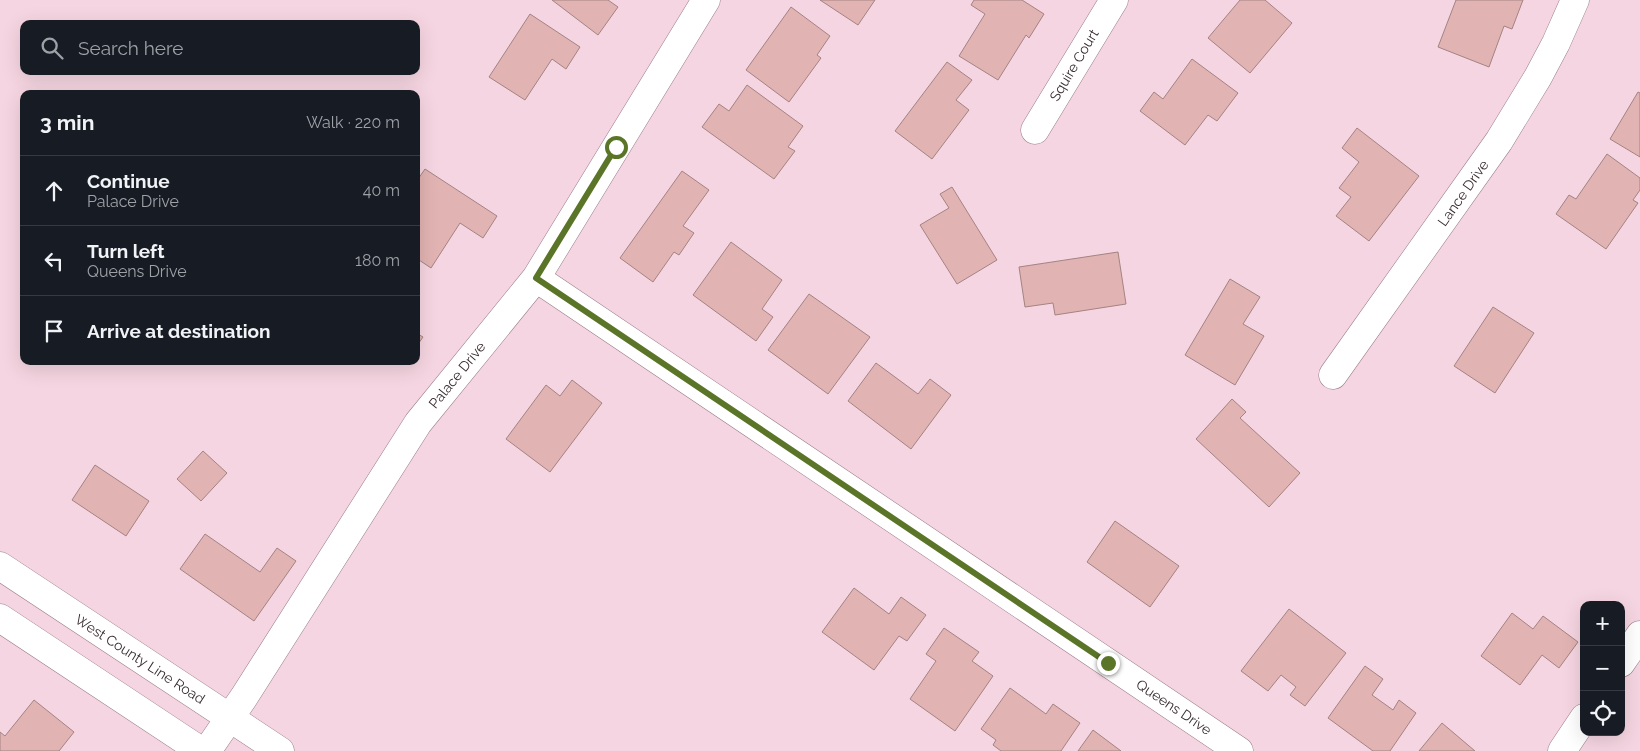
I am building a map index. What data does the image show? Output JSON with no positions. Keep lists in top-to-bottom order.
{
  "streets": {
    "street": [
      "Squire Court",
      "Lance Drive",
      "Palace Drive",
      "West County Line Road",
      "Queens Drive"
    ]
  },
  "crossings": [
    ["Palace Drive", "West County Line Road"],
    ["Palace Drive", "Queens Drive"]
  ],
  "page": {
    "search": "Search here",
    "heading": ["3 min", "Walk · 220 m"],
    "list": [
      ["Continue", "Palace Drive", "40 m"],
      ["Turn left", "Queens Drive", "180 m"],
      "Arrive at destination"
    ],
    "map_buttons": ["+", "−"]
  }
}
